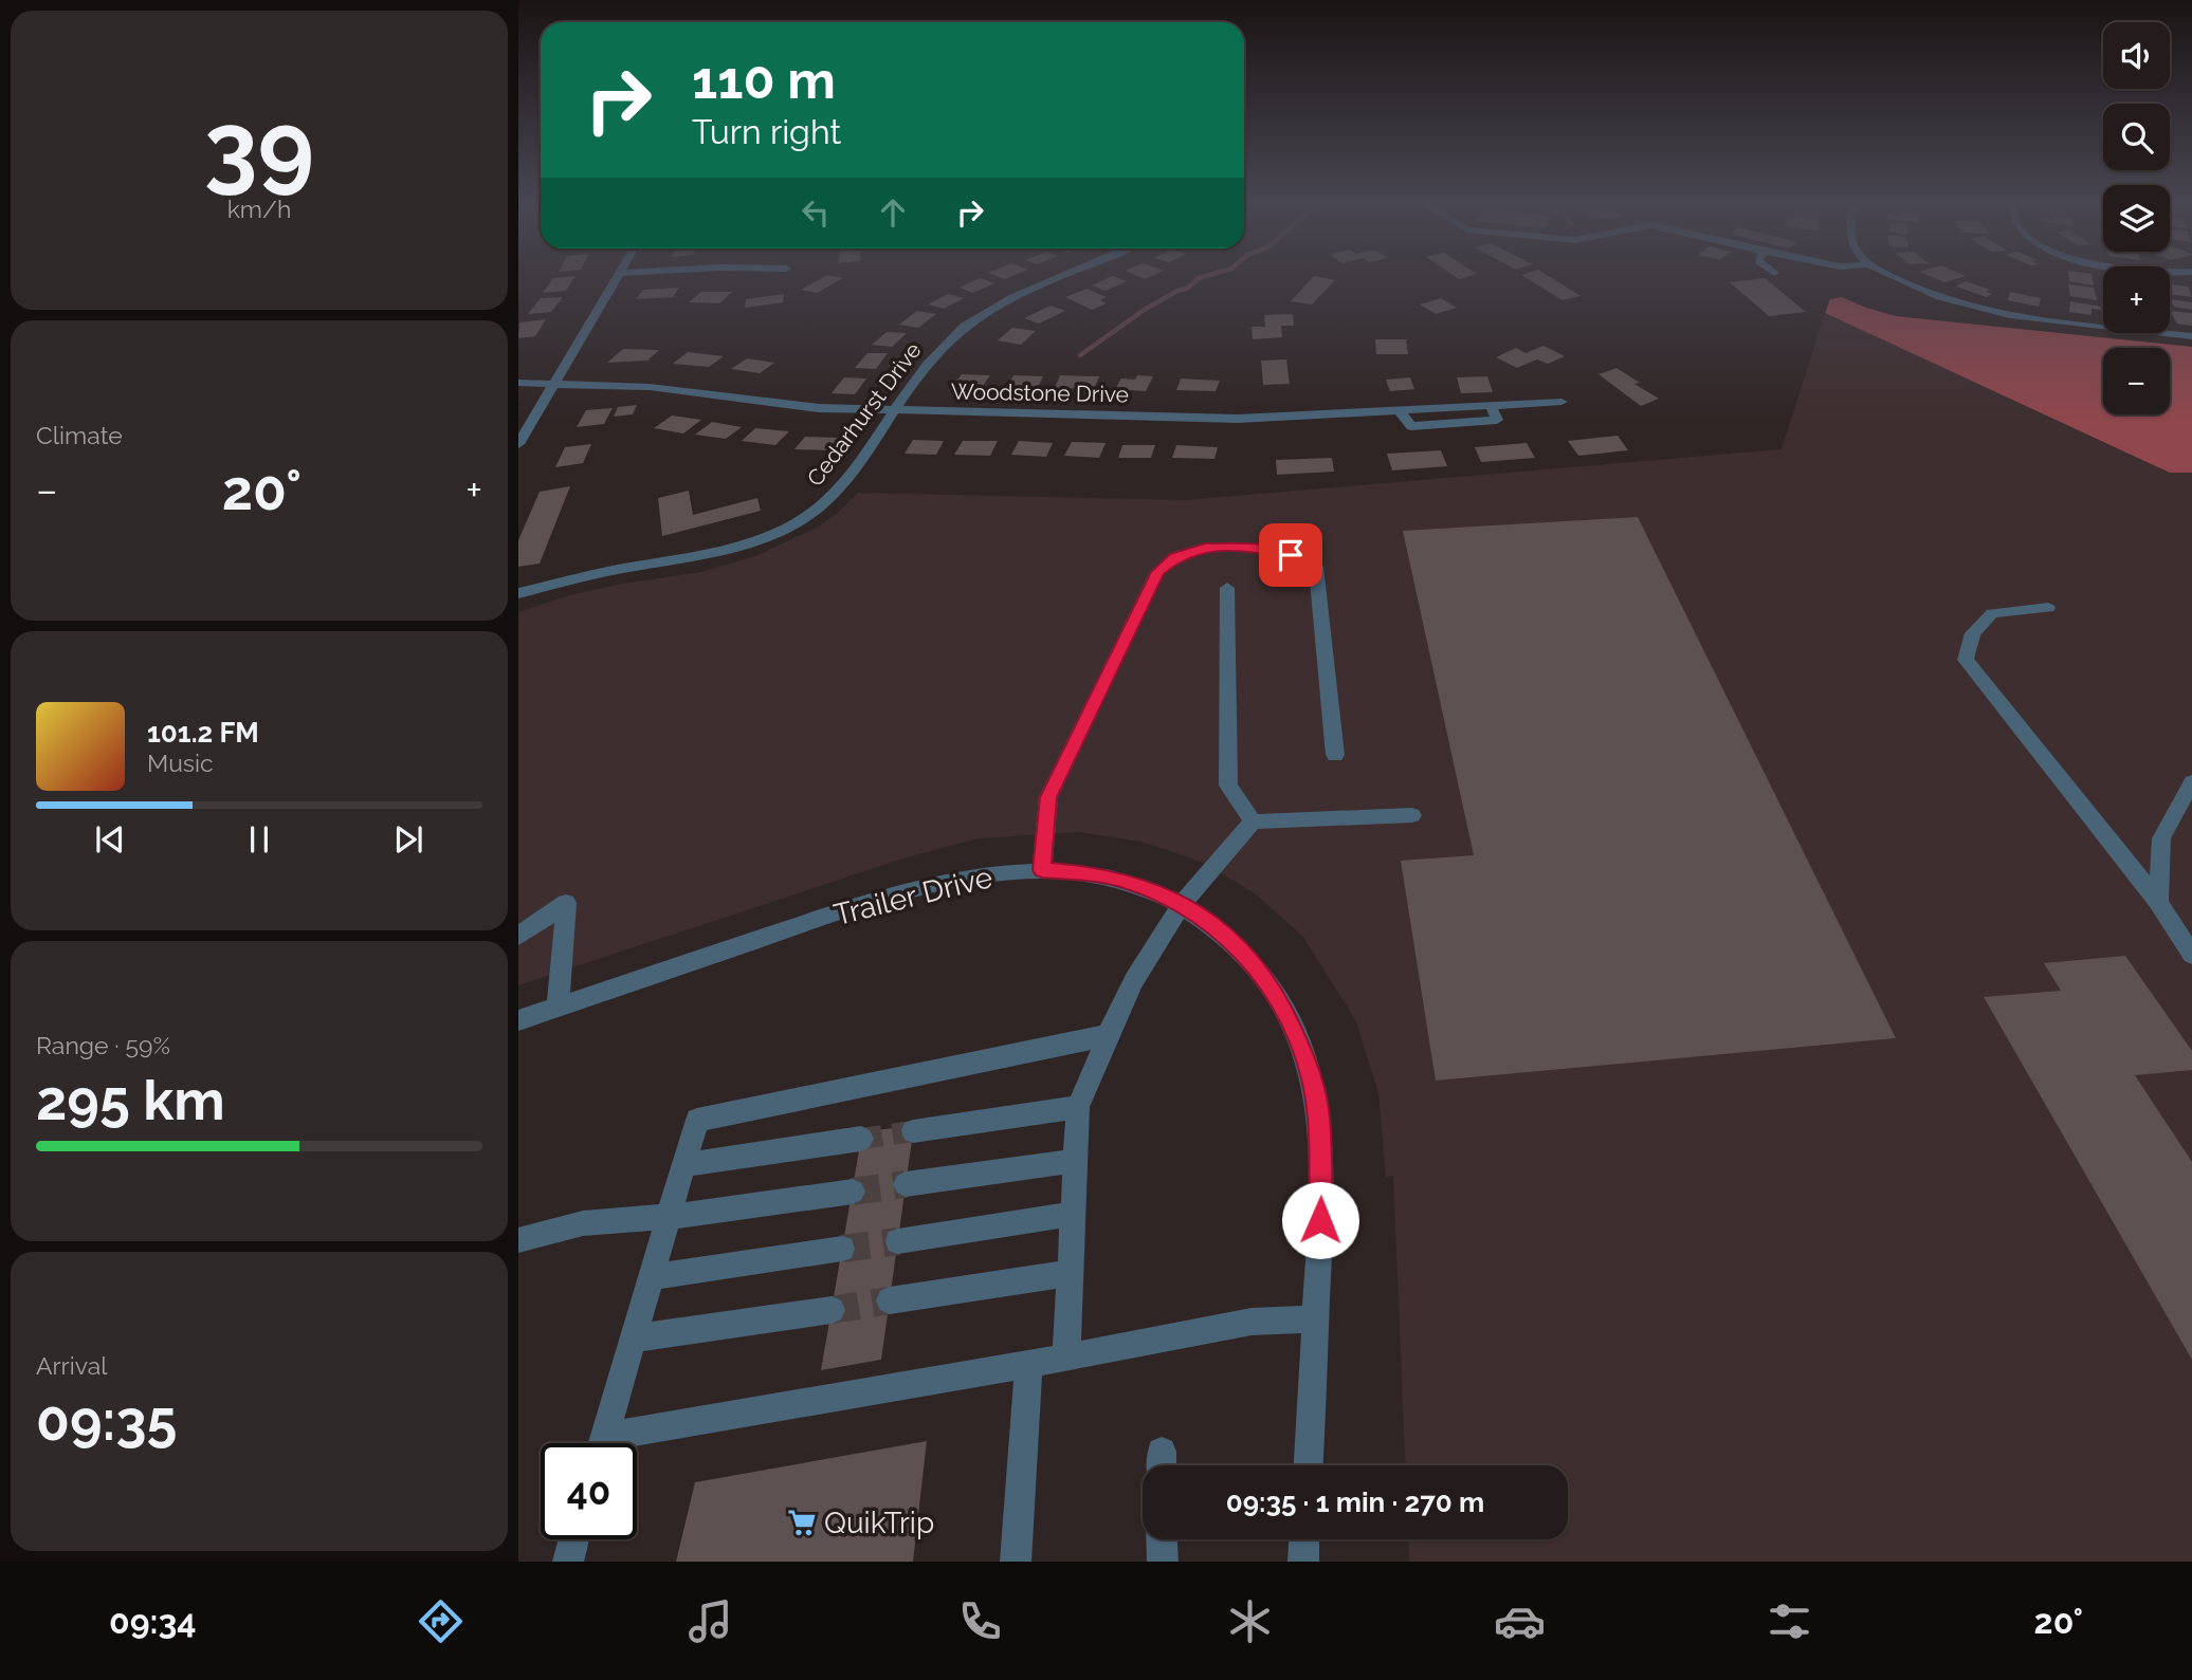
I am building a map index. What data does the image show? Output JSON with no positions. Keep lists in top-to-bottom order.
{
  "streets": {
    "street": ["Woodstone Drive", "Cedarhurst Drive", "Trailer Drive"]
  },
  "crossings": [
    ["Woodstone Drive", "Cedarhurst Drive"]
  ],
  "places": {
    "supermarket": ["QuikTrip"]
  },
  "page": {
    "tile": [
      ["39", "km/h"],
      "Climate",
      ["Range · 59%", "295 km"],
      ["Arrival", "09:35"]
    ],
    "map_buttons": ["+", "−"],
    "turn": ["110 m", "Turn right"],
    "heat": ["−", "20°", "+"],
    "song": ["101.2 FM", "Music"],
    "limit": "40",
    "trip": "09:35 · 1 min · 270 m",
    "tabs": ["09:34", "20°"]
  }
}
